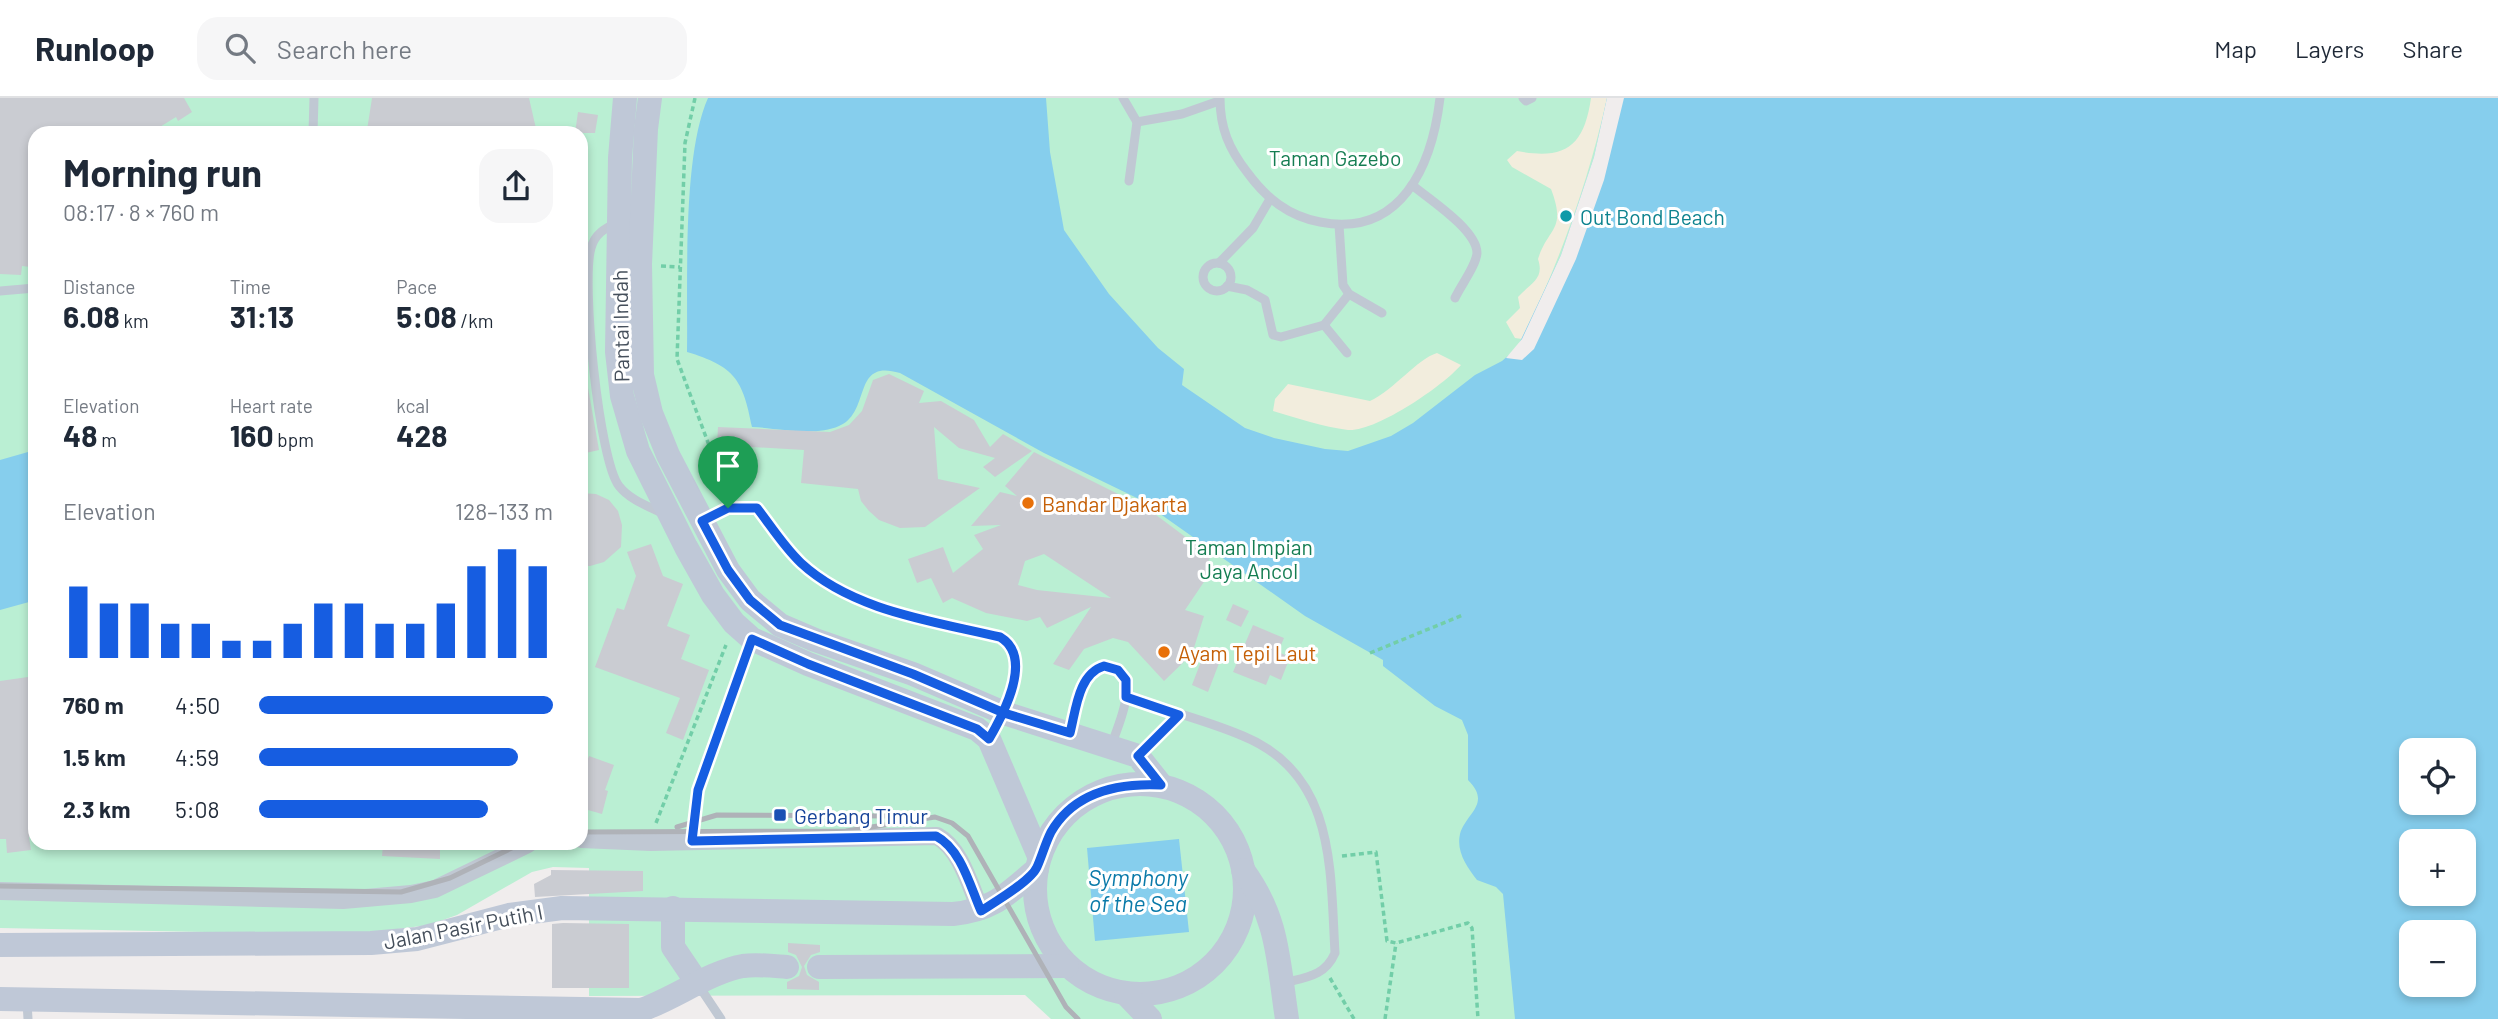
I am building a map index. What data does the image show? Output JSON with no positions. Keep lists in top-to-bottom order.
{
  "streets": {
    "street": ["Pantai Indah", "Jalan Pasir Putih I"]
  },
  "water": ["Symphony of the Sea"],
  "parks": ["Taman Gazebo", "Taman Impian Jaya Ancol"],
  "places": {
    "other": ["Out Bond Beach", "Bandar Djakarta", "Ayam Tepi Laut"],
    "transit": ["Gerbang Timur"]
  },
  "page": {
    "header": "Runloop",
    "search": "Search here",
    "nav": ["Map", "Layers", "Share"],
    "heading": ["Morning run", "08:17 · 8 × 760 m"],
    "stats": [
      ["Distance", "6.08 km"],
      ["Time", "31:13"],
      ["Pace", "5:08 /km"],
      ["Elevation", "48 m"],
      ["Heart rate", "160 bpm"],
      ["kcal", "428"]
    ],
    "chart": ["Elevation", "128–133 m"],
    "list": [
      {
        "name": "760 m",
        "note": "4:50"
      },
      {
        "name": "1.5 km",
        "note": "4:59"
      },
      {
        "name": "2.3 km",
        "note": "5:08"
      }
    ],
    "map_buttons": ["+", "−"]
  }
}
